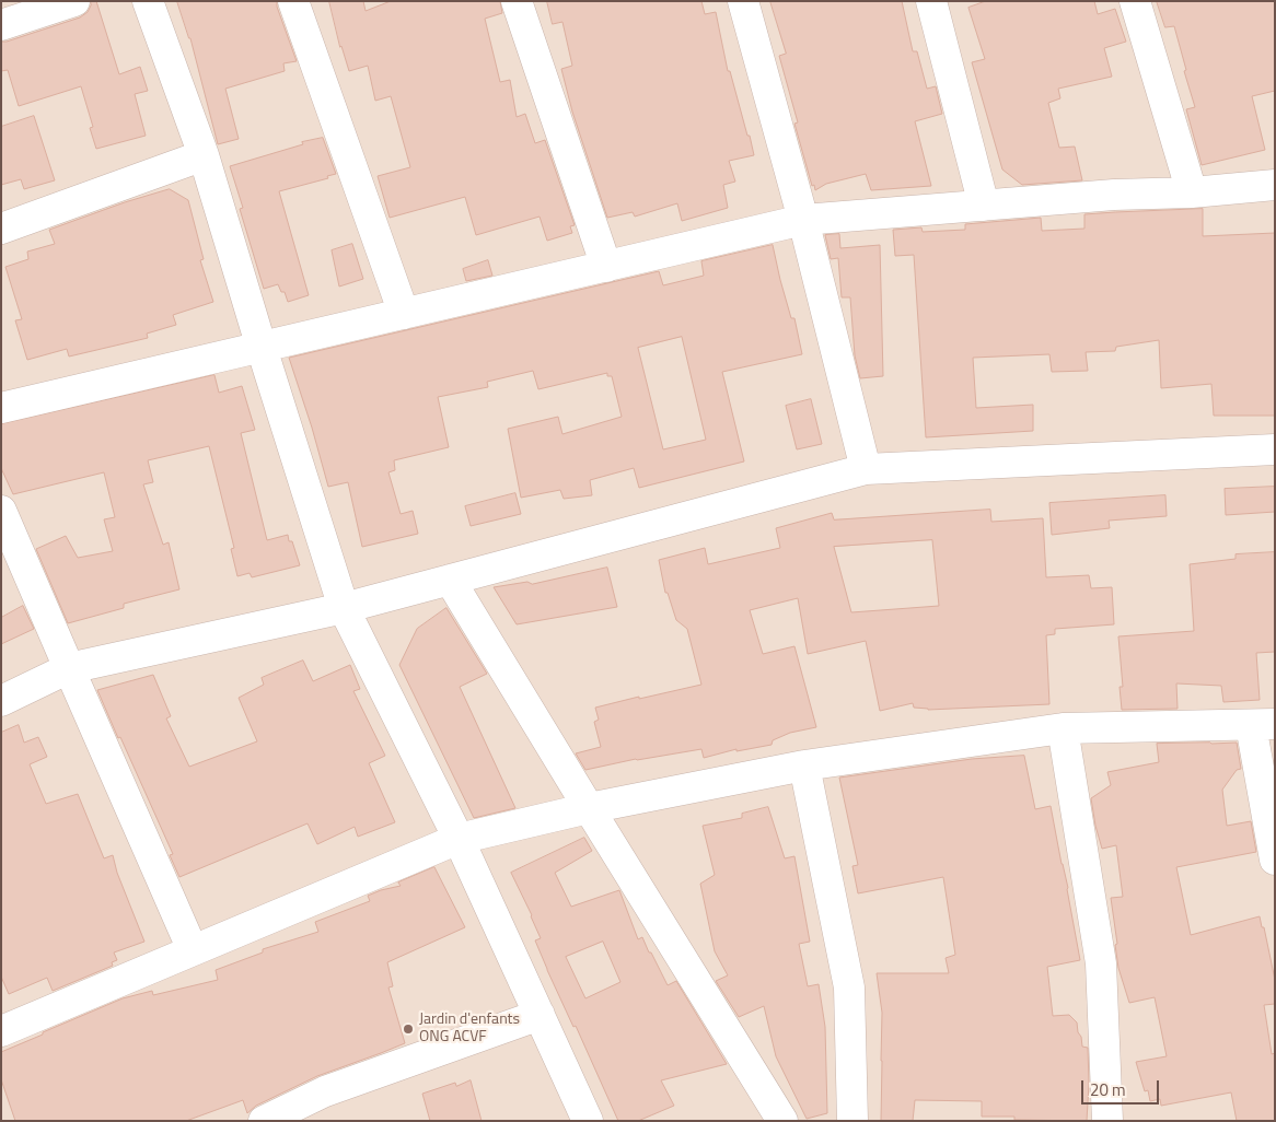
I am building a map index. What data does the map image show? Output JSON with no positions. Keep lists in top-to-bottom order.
{
  "places": ["Jardin d'enfants ONG ACVF"],
  "scale_bar": "20 m"
}
